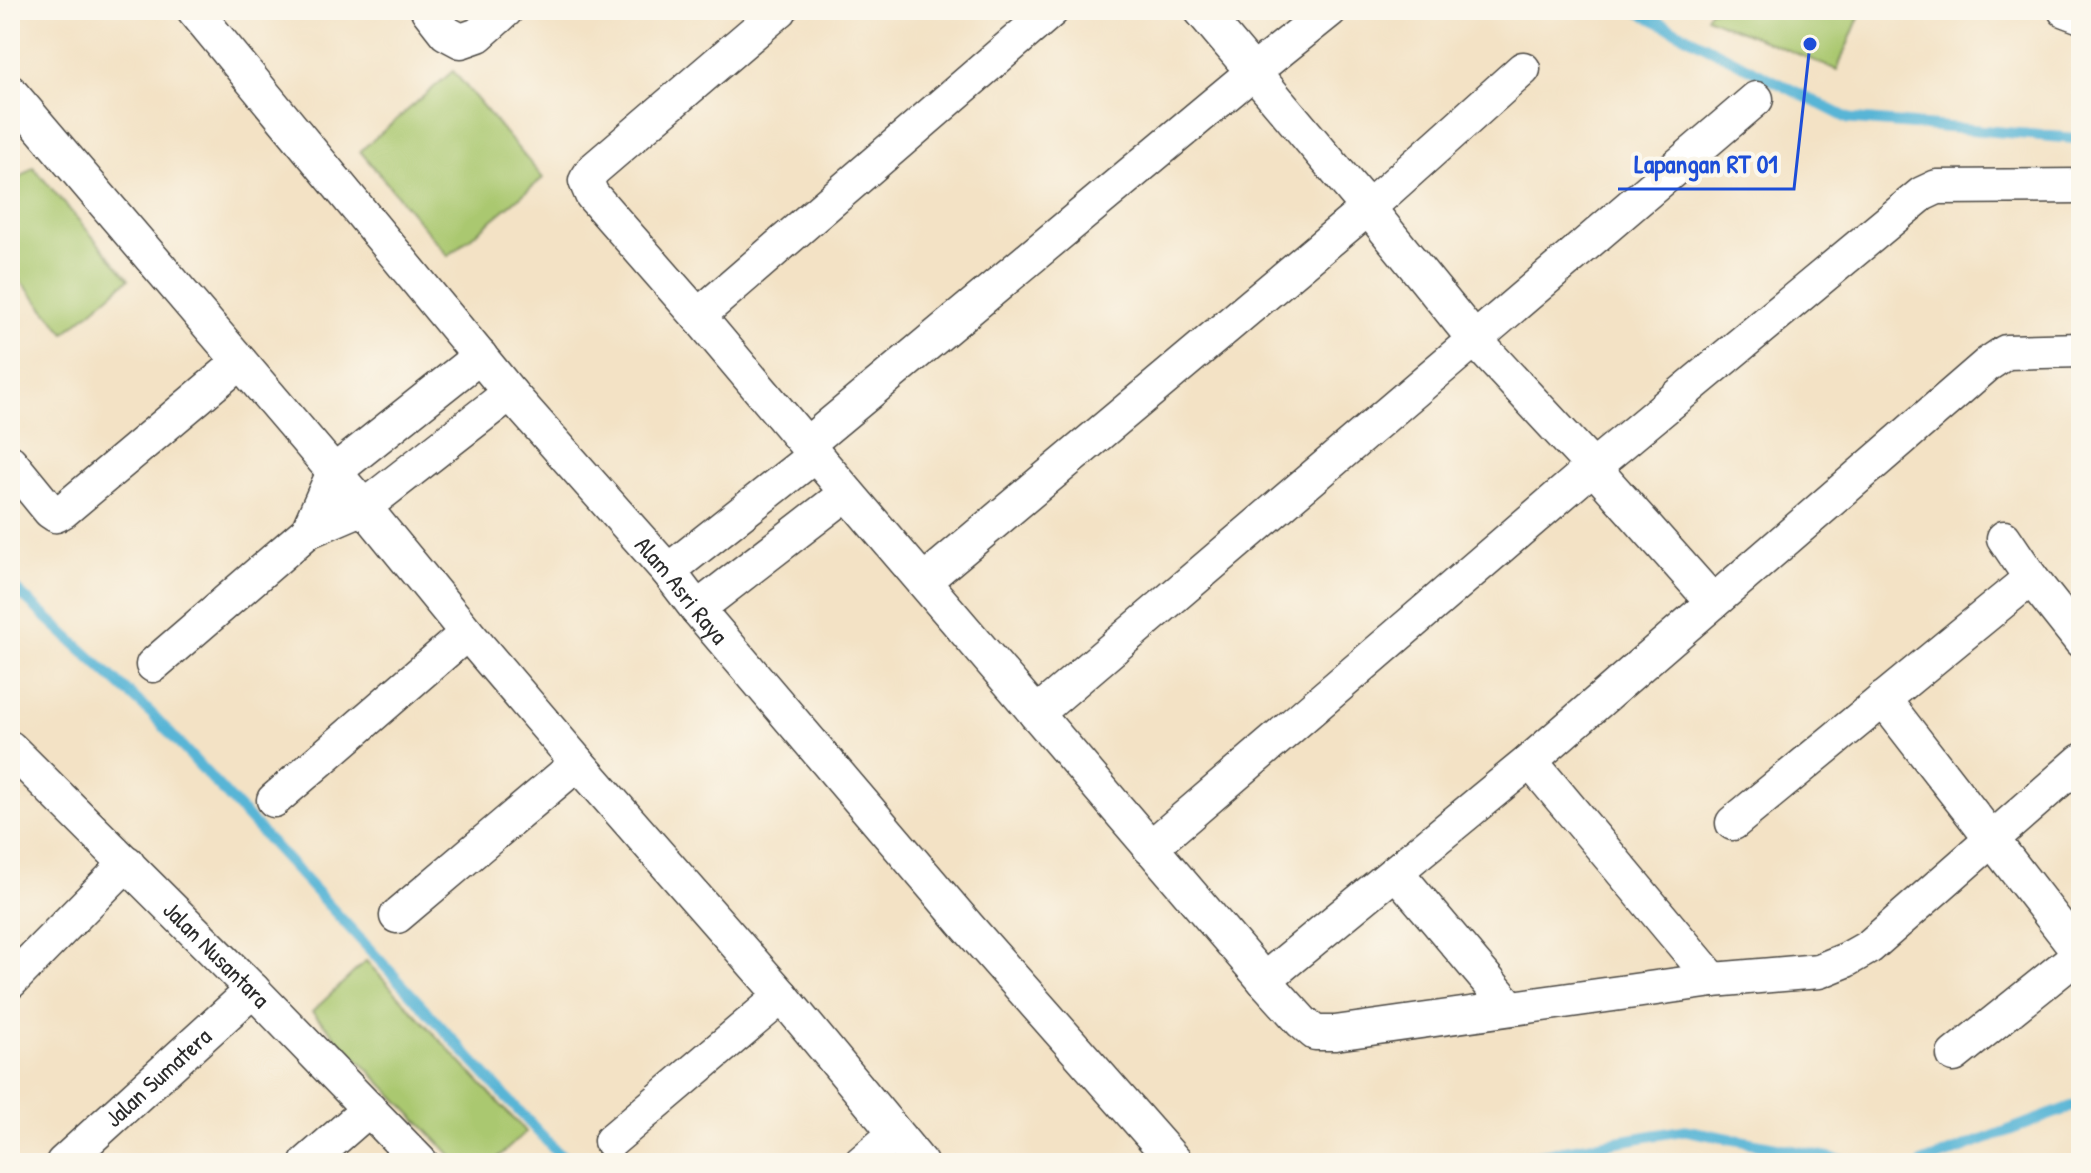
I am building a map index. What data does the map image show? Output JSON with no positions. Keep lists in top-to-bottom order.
{
  "streets": {
    "street": ["Alam Asri Raya", "Jalan Nusantara", "Jalan Sumatera"]
  },
  "crossings": [
    ["Jalan Nusantara", "Jalan Sumatera"]
  ],
  "places": ["Lapangan RT 01"]
}
